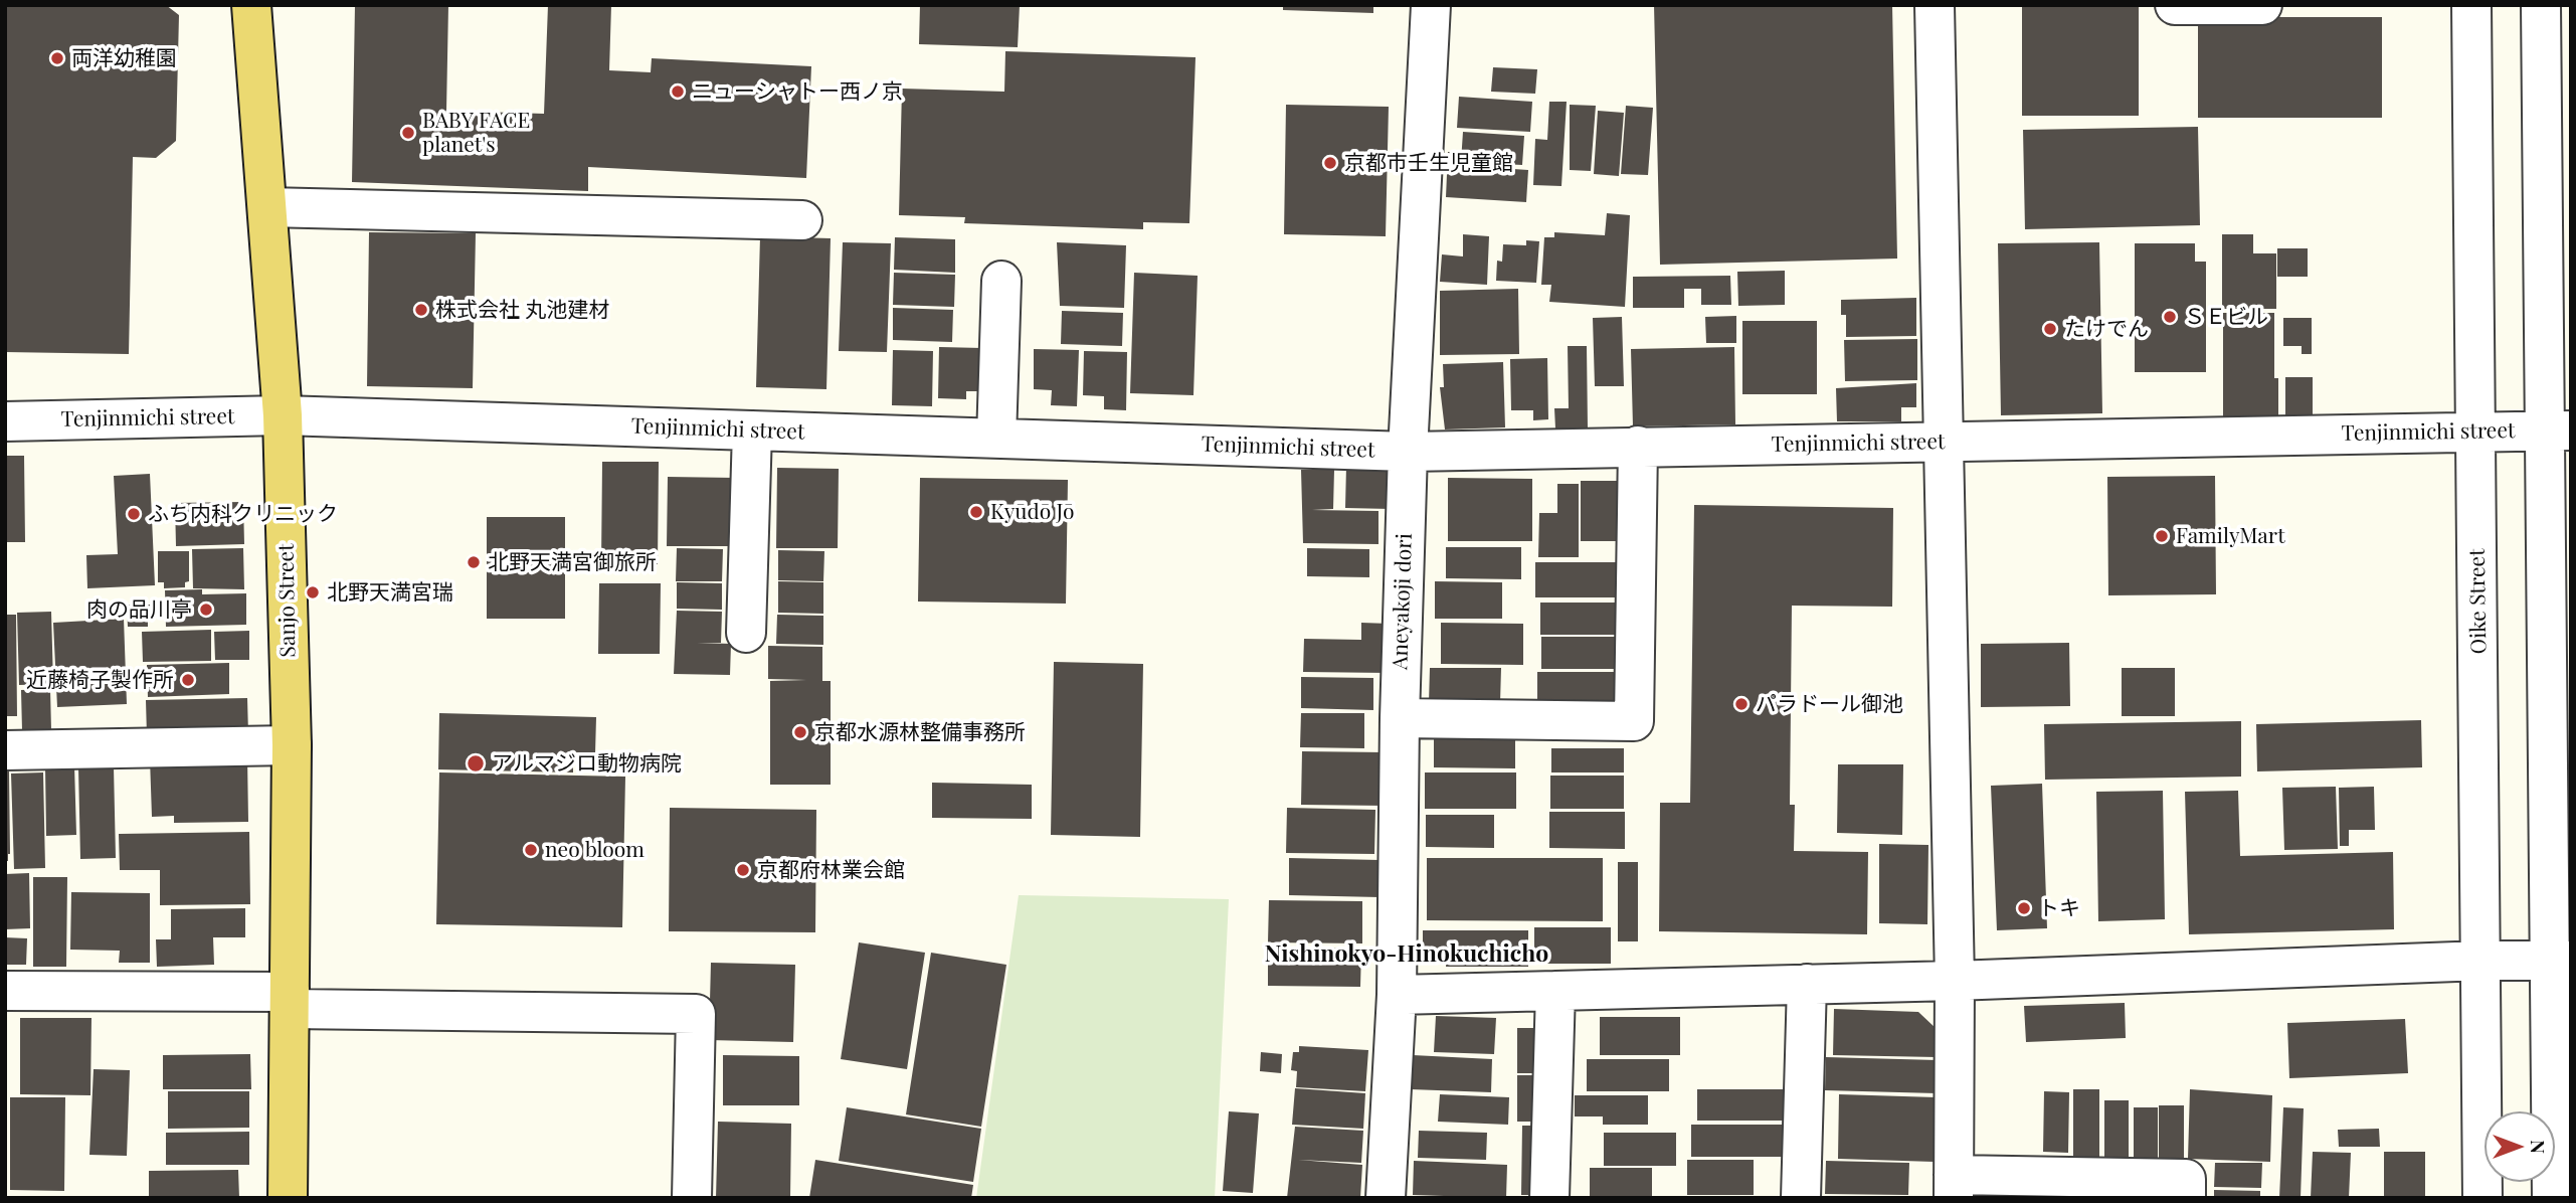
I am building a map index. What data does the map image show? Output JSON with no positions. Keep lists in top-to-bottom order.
{
  "streets": {
    "main road": ["Sanjo Street"],
    "street": ["Tenjinmichi street", "Aneyakoji dori", "Oike Street"]
  },
  "crossings": [
    ["Tenjinmichi street", "Sanjo Street"],
    ["Tenjinmichi street", "Aneyakoji dori"],
    ["Tenjinmichi street", "Oike Street"]
  ],
  "districts": ["Nishinokyo-Hinokuchicho"],
  "places": [
    "両洋幼稚園",
    "ニューシャトー西ノ京",
    "BABY FACE planet's",
    "京都市壬生児童館",
    "株式会社 丸池建材",
    "ＳＥビル",
    "たけでん",
    "Kyūdō Jō",
    "ふち内科クリニック",
    "FamilyMart",
    "北野天満宮御旅所",
    "北野天満宮瑞",
    "肉の品川亭",
    "近藤椅子製作所",
    "パラドール御池",
    "京都水源林整備事務所",
    "アルマジロ動物病院",
    "neo bloom",
    "京都府林業会館",
    "トキ"
  ],
  "north": "right"
}
